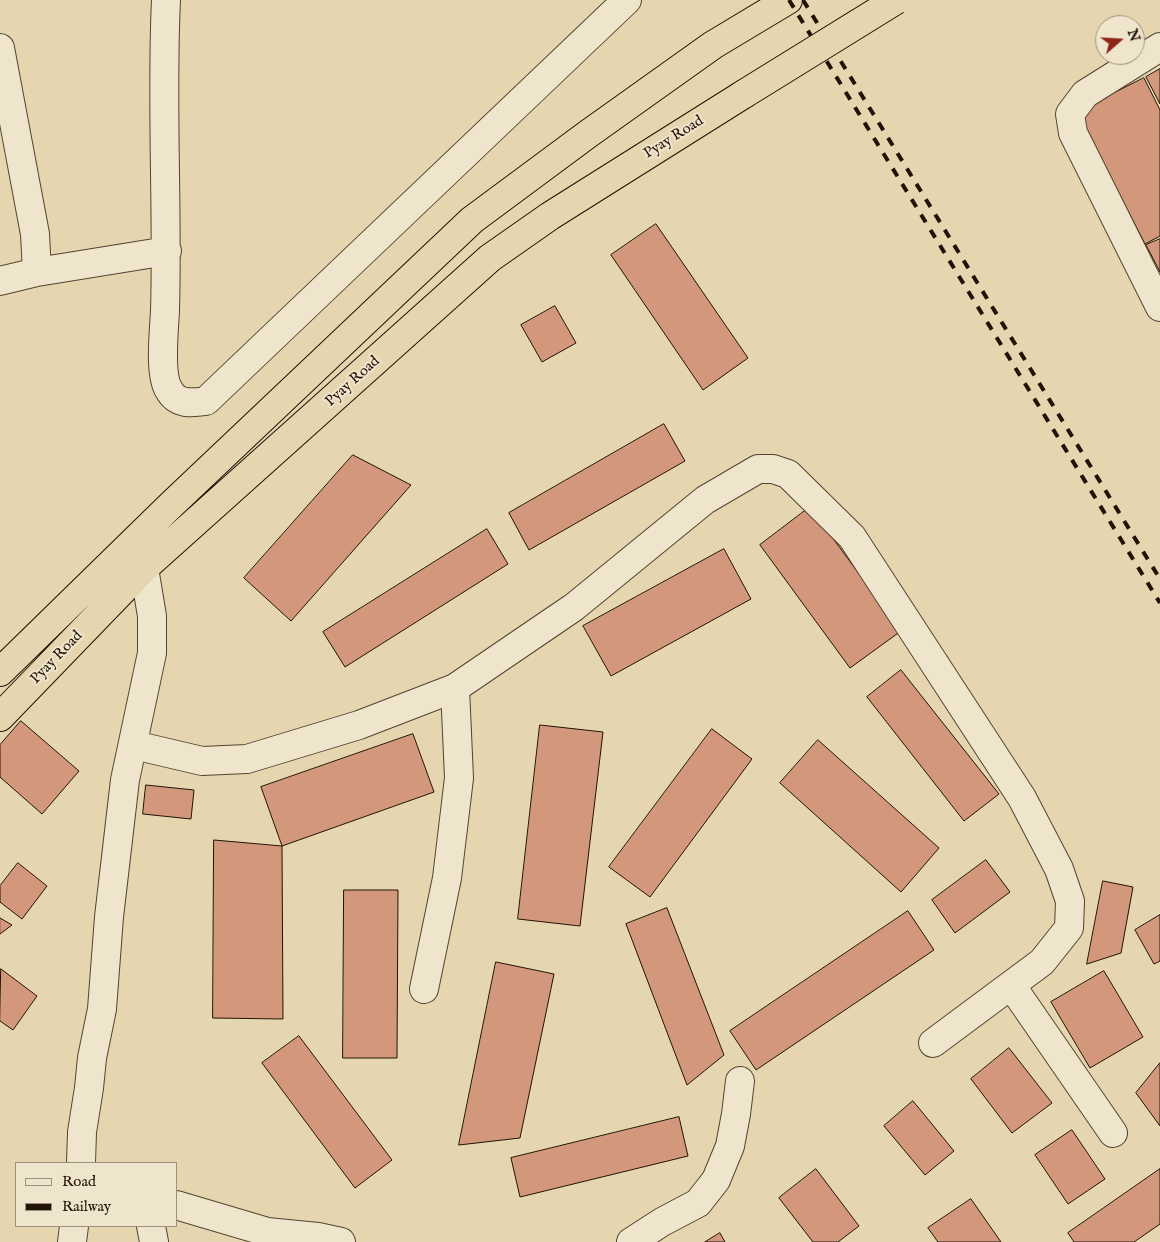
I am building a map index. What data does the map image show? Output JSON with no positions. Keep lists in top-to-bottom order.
{
  "streets": {
    "highway": ["Pyay Road"]
  },
  "legend": ["Road", "Railway"],
  "north": "right"
}
